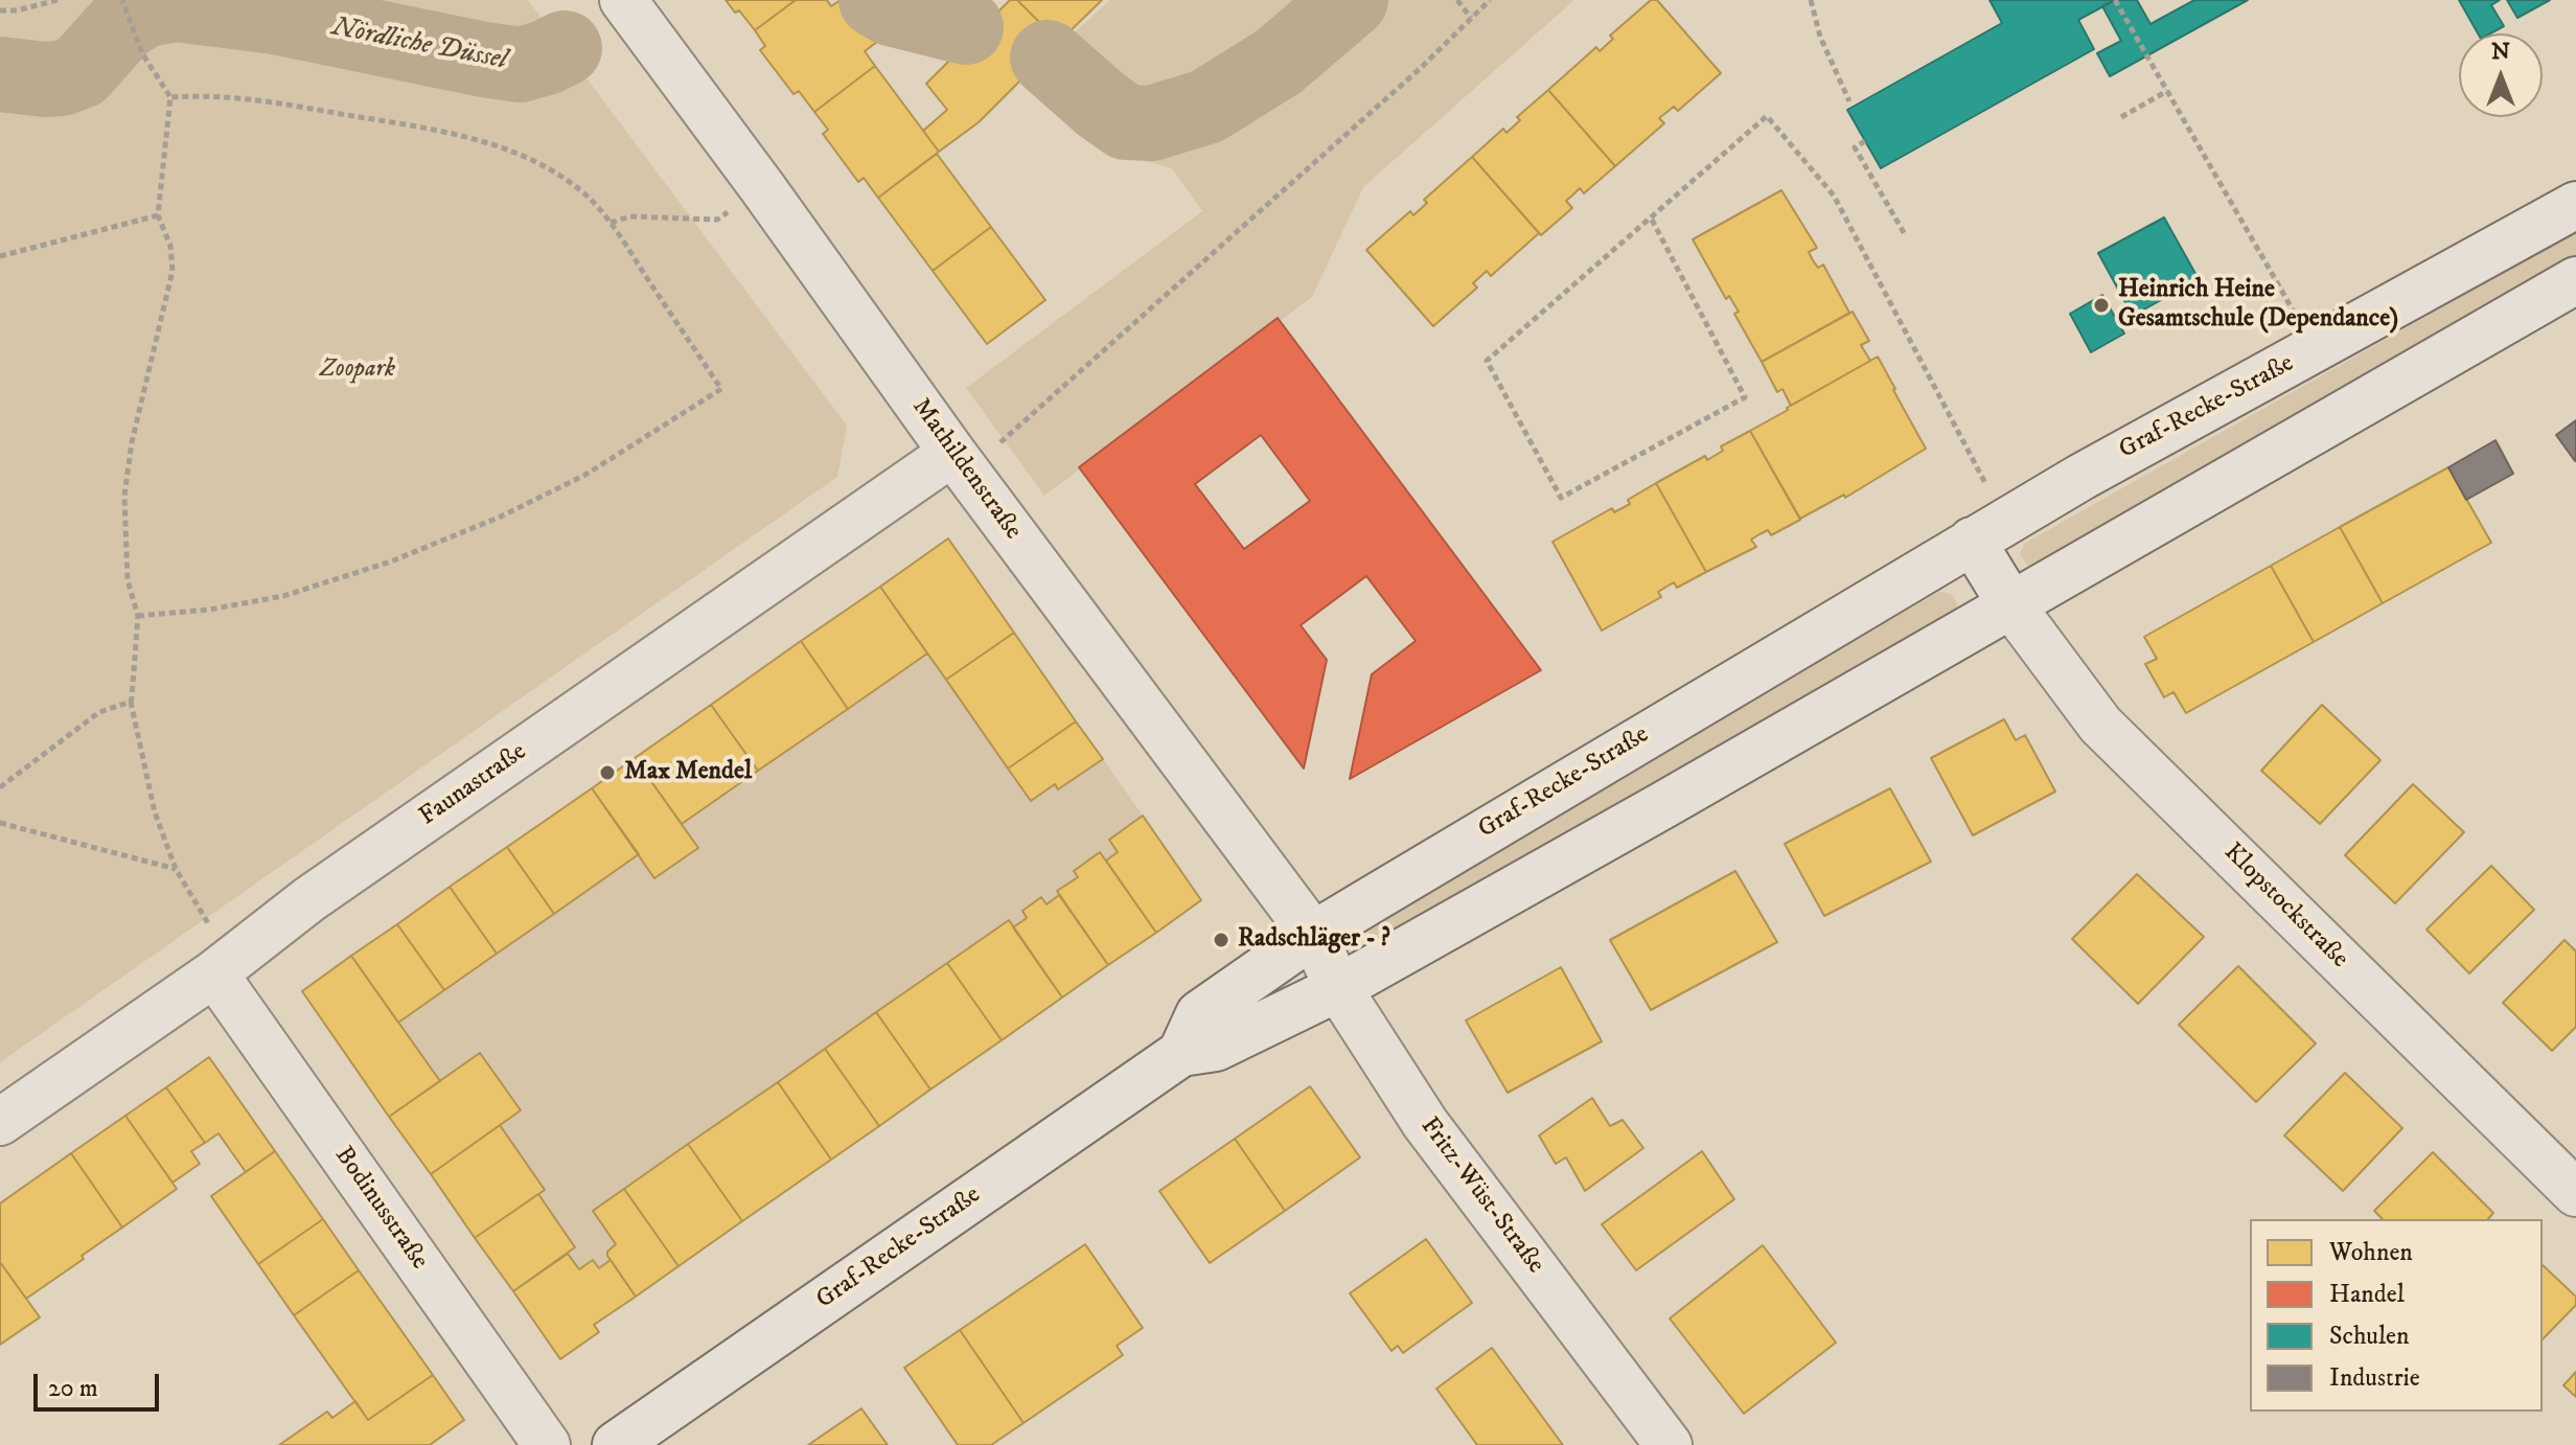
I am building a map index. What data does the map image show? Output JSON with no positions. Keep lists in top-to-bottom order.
{
  "streets": {
    "street": [
      "Graf-Recke-Straße",
      "Mathildenstraße",
      "Faunastraße",
      "Klopstockstraße",
      "Fritz-Wüst-Straße",
      "Bodinusstraße"
    ]
  },
  "crossings": [
    ["Graf-Recke-Straße", "Mathildenstraße"],
    ["Graf-Recke-Straße", "Klopstockstraße"],
    ["Graf-Recke-Straße", "Fritz-Wüst-Straße"],
    ["Mathildenstraße", "Faunastraße"],
    ["Mathildenstraße", "Fritz-Wüst-Straße"],
    ["Faunastraße", "Bodinusstraße"]
  ],
  "water": ["Nördliche Düssel"],
  "parks": ["Zoopark"],
  "places": ["Heinrich Heine Gesamtschule (Dependance)", "Max Mendel", "Radschläger - ?"],
  "legend": [
    "Wohnen",
    "Handel",
    "Schulen",
    "Industrie"
  ],
  "scale_bar": "20 m",
  "north": "top"
}
